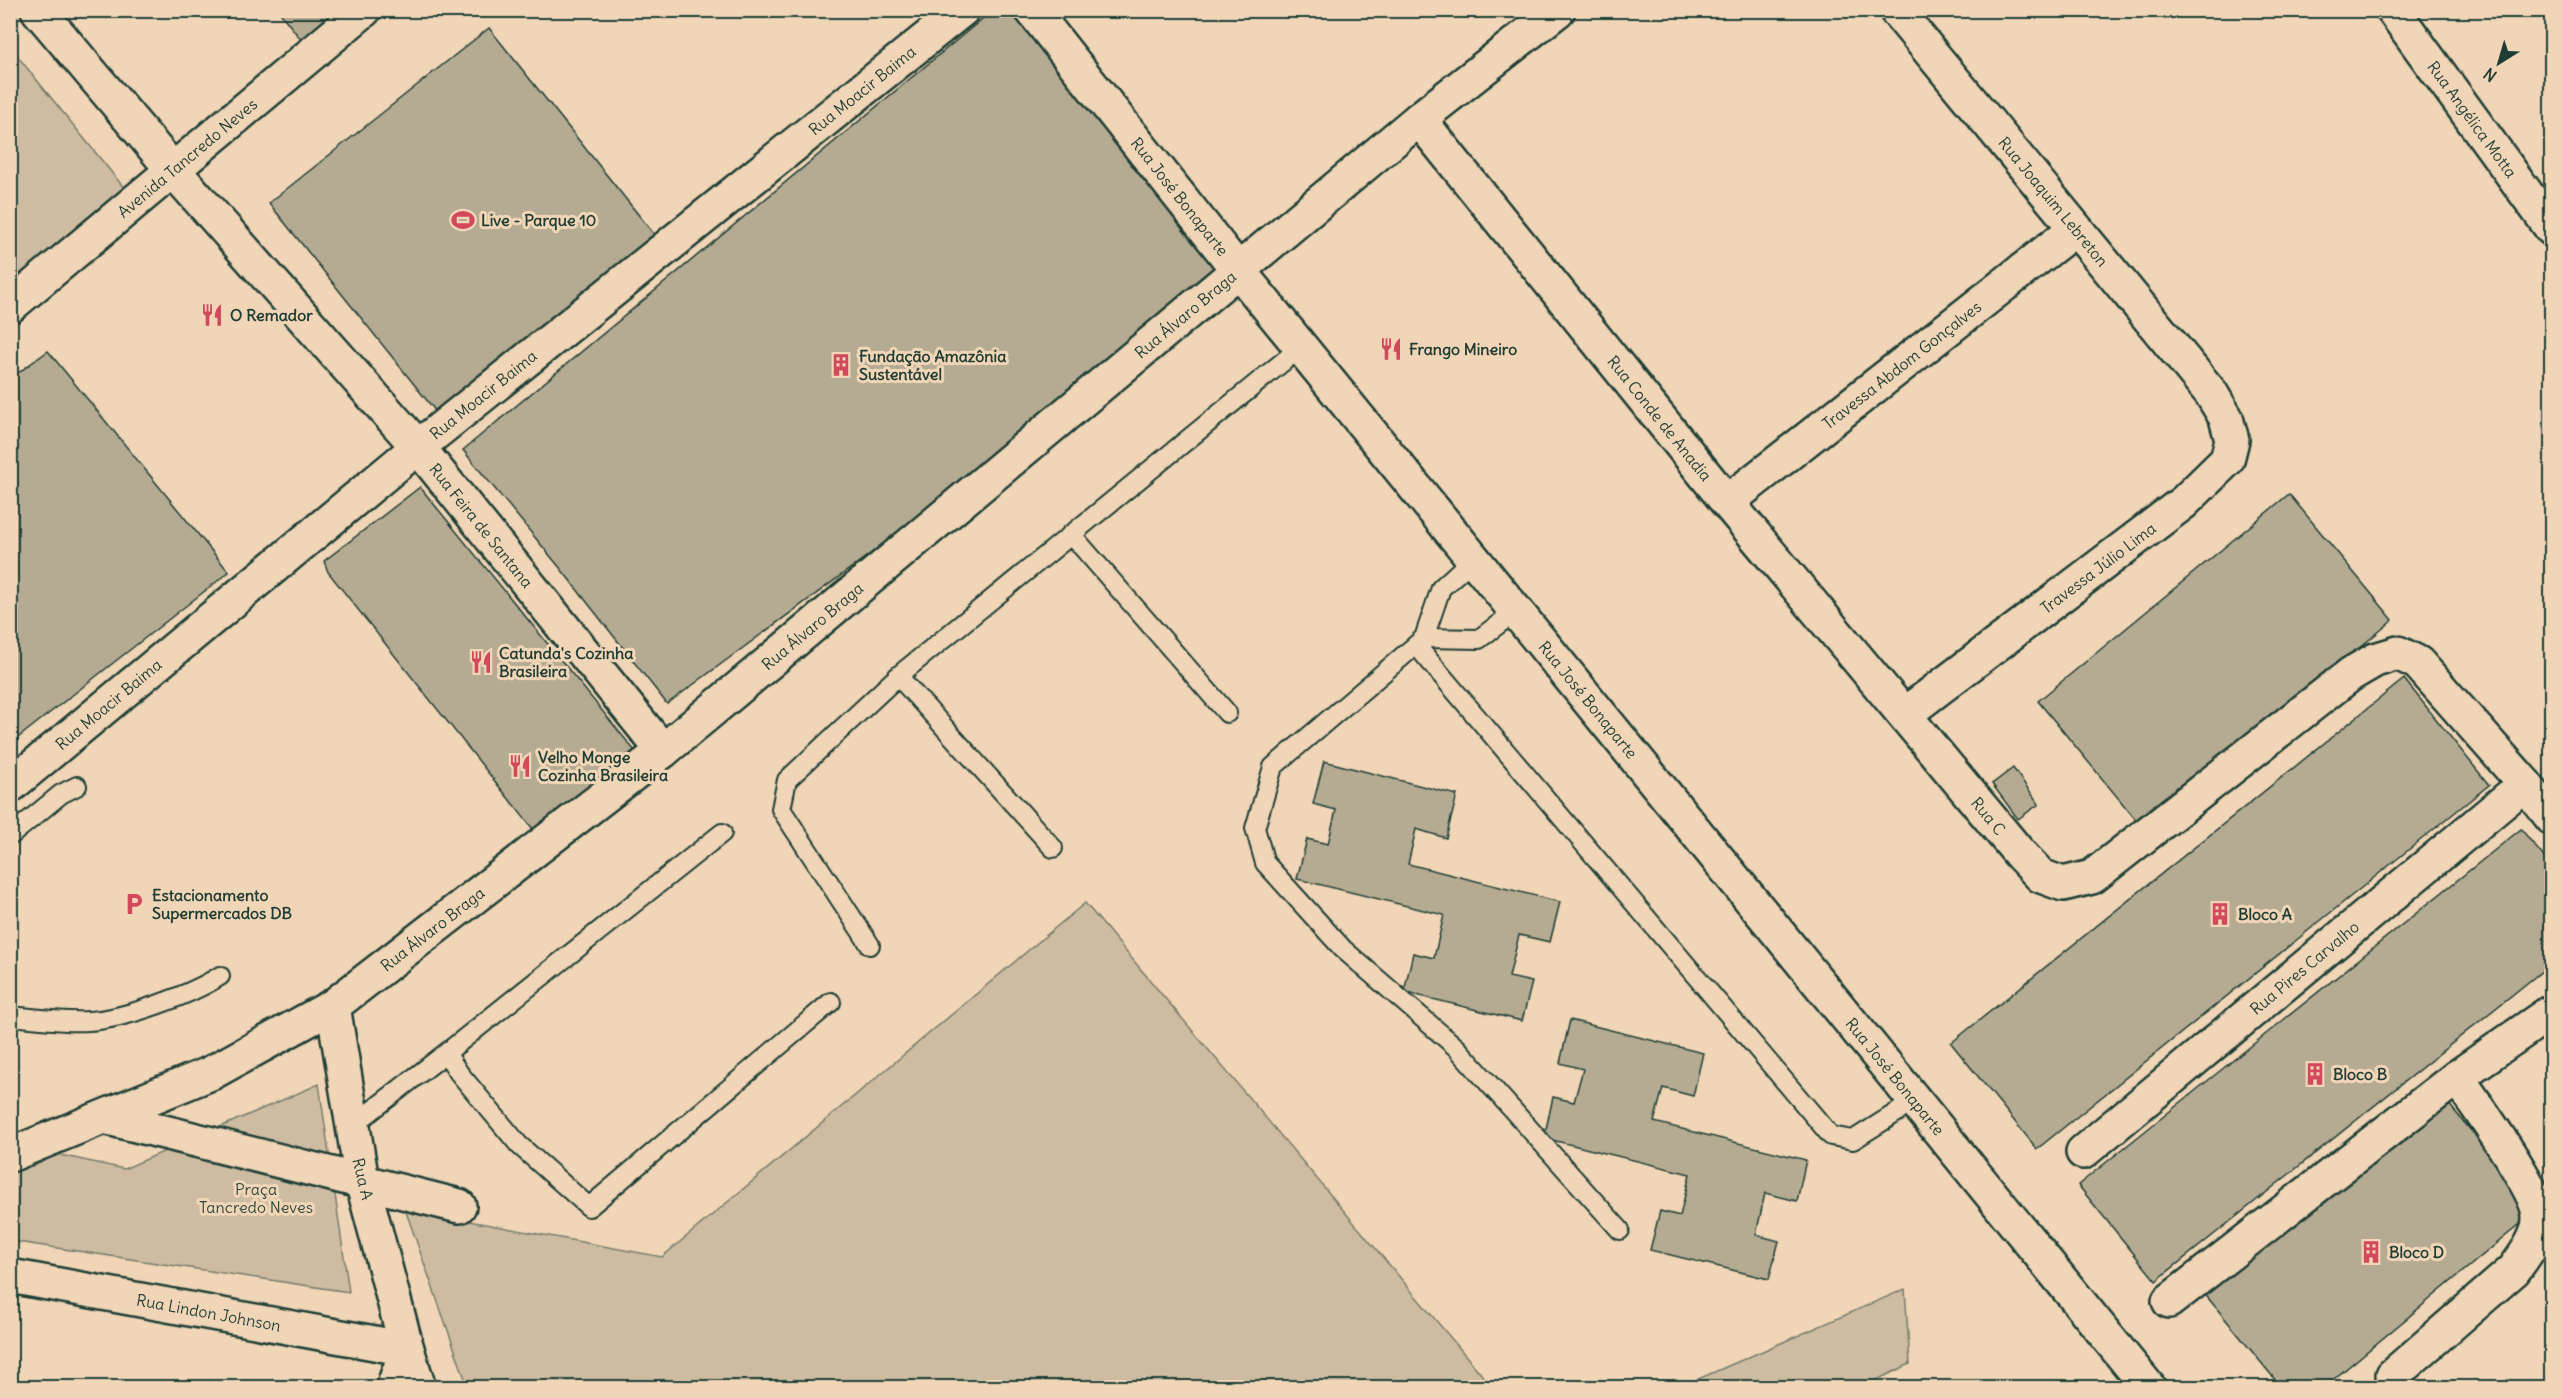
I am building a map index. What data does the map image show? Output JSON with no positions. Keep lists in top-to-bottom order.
{
  "streets": {
    "street": [
      "Rua Moacir Baima",
      "Rua Angélica Motta",
      "Avenida Tancredo Neves",
      "Rua José Bonaparte",
      "Rua Joaquim Lebreton",
      "Rua Álvaro Braga",
      "Travessa Abdom Gonçalves",
      "Rua Conde de Anadia",
      "Rua Feira de Santana",
      "Travessa Júlio Lima",
      "Rua C",
      "Rua Pires Carvalho",
      "Rua A",
      "Rua Lindon Johnson"
    ]
  },
  "crossings": [
    ["Rua Moacir Baima", "Rua Feira de Santana"],
    ["Avenida Tancredo Neves", "Rua Feira de Santana"],
    ["Rua José Bonaparte", "Rua Álvaro Braga"],
    ["Rua Joaquim Lebreton", "Travessa Abdom Gonçalves"],
    ["Rua Joaquim Lebreton", "Travessa Júlio Lima"],
    ["Rua Álvaro Braga", "Rua Conde de Anadia"],
    ["Rua Álvaro Braga", "Rua Feira de Santana"],
    ["Rua Álvaro Braga", "Rua A"],
    ["Travessa Abdom Gonçalves", "Rua Conde de Anadia"],
    ["Rua Conde de Anadia", "Travessa Júlio Lima"],
    ["Rua Conde de Anadia", "Rua C"],
    ["Travessa Júlio Lima", "Rua C"],
    ["Rua C", "Rua Pires Carvalho"],
    ["Rua A", "Rua Lindon Johnson"]
  ],
  "parks": ["Praça Tancredo Neves"],
  "places": {
    "sports": ["Live - Parque 10"],
    "restaurant": [
      "O Remador",
      "Frango Mineiro",
      "Catunda's Cozinha Brasileira",
      "Velho Monge Cozinha Brasileira"
    ],
    "building": [
      "Fundação Amazônia Sustentável",
      "Bloco A",
      "Bloco B",
      "Bloco D"
    ],
    "parking": ["Estacionamento Supermercados DB"]
  },
  "north": "bottom left"
}
